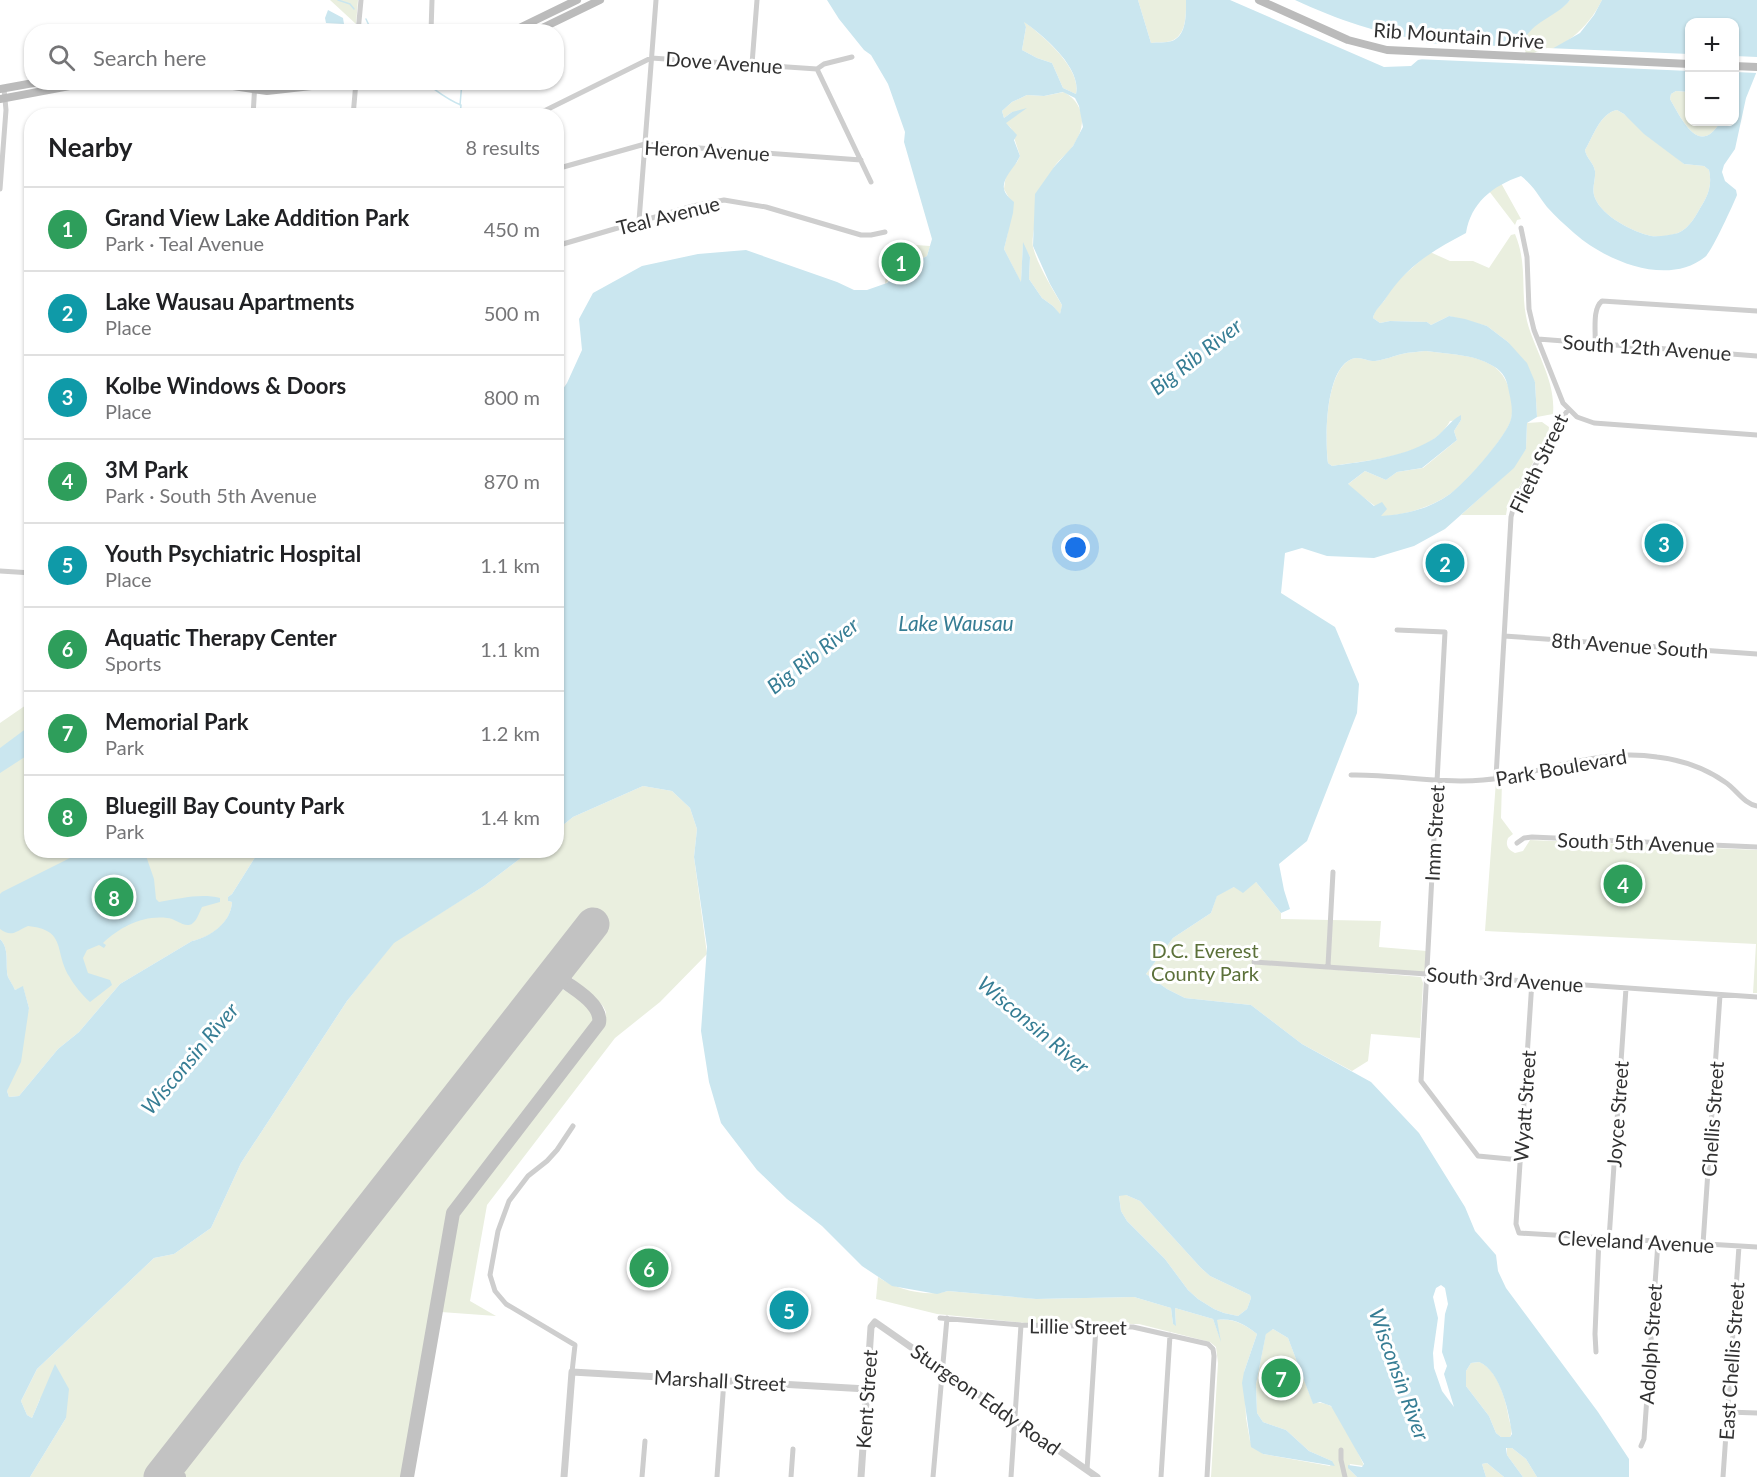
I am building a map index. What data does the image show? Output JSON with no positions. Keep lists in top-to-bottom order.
{
  "streets": {
    "main road": ["Rib Mountain Drive"],
    "street": [
      "Dove Avenue",
      "Heron Avenue",
      "Teal Avenue",
      "South 12th Avenue",
      "Flieth Street",
      "8th Avenue South",
      "Park Boulevard",
      "Imm Street",
      "South 5th Avenue",
      "South 3rd Avenue",
      "Wyatt Street",
      "Joyce Street",
      "Chellis Street",
      "Cleveland Avenue",
      "Lillie Street",
      "Adolph Street",
      "East Chellis Street",
      "Marshall Street",
      "Kent Street",
      "Sturgeon Eddy Road"
    ]
  },
  "crossings": [
    ["South 12th Avenue", "Flieth Street"],
    ["Flieth Street", "8th Avenue South"],
    ["Flieth Street", "Park Boulevard"],
    ["Park Boulevard", "Imm Street"],
    ["Imm Street", "South 3rd Avenue"],
    ["Imm Street", "Wyatt Street"],
    ["South 3rd Avenue", "Wyatt Street"],
    ["South 3rd Avenue", "Joyce Street"],
    ["South 3rd Avenue", "Chellis Street"],
    ["Wyatt Street", "Cleveland Avenue"],
    ["Joyce Street", "Cleveland Avenue"],
    ["Chellis Street", "Cleveland Avenue"],
    ["Cleveland Avenue", "Adolph Street"],
    ["Cleveland Avenue", "East Chellis Street"],
    ["Lillie Street", "Sturgeon Eddy Road"],
    ["Marshall Street", "Kent Street"],
    ["Kent Street", "Sturgeon Eddy Road"]
  ],
  "water": ["Big Rib River", "Lake Wausau", "Wisconsin River"],
  "parks": ["D.C. Everest County Park"],
  "page": {
    "map_buttons": ["+", "−"],
    "search": "Search here",
    "heading": ["Nearby", "8 results"],
    "list": [
      {
        "mark": "1",
        "name": "Grand View Lake Addition Park",
        "note": "Park · Teal Avenue",
        "value": "450 m"
      },
      {
        "mark": "2",
        "name": "Lake Wausau Apartments",
        "note": "Place",
        "value": "500 m"
      },
      {
        "mark": "3",
        "name": "Kolbe Windows & Doors",
        "note": "Place",
        "value": "800 m"
      },
      {
        "mark": "4",
        "name": "3M Park",
        "note": "Park · South 5th Avenue",
        "value": "870 m"
      },
      {
        "mark": "5",
        "name": "Youth Psychiatric Hospital",
        "note": "Place",
        "value": "1.1 km"
      },
      {
        "mark": "6",
        "name": "Aquatic Therapy Center",
        "note": "Sports",
        "value": "1.1 km"
      },
      {
        "mark": "7",
        "name": "Memorial Park",
        "note": "Park",
        "value": "1.2 km"
      },
      {
        "mark": "8",
        "name": "Bluegill Bay County Park",
        "note": "Park",
        "value": "1.4 km"
      }
    ],
    "pins": [
      "1",
      "3",
      "2",
      "4",
      "8",
      "6",
      "5",
      "7"
    ]
  }
}
